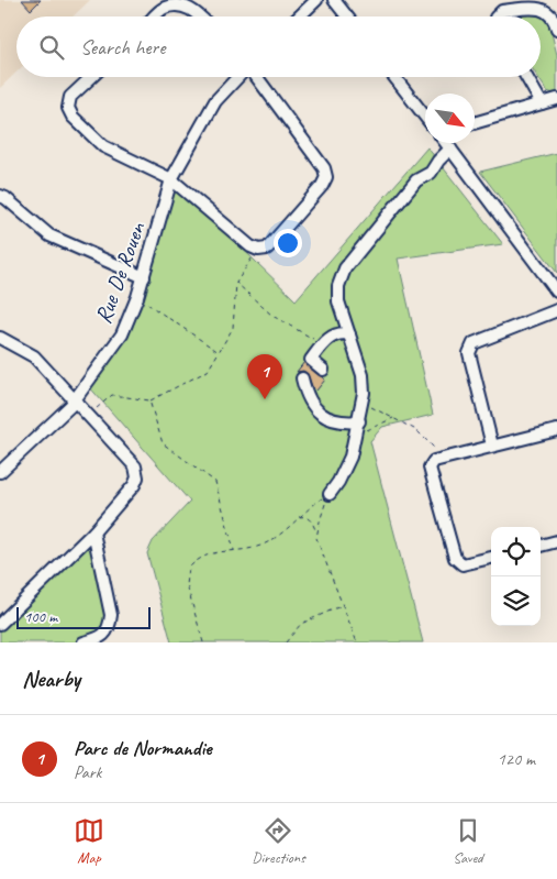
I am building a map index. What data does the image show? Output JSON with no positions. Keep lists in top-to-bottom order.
{
  "streets": {
    "street": ["Rue De Rouen"]
  },
  "scale_bar": "100 m",
  "north": "bottom right",
  "page": {
    "search": "Search here",
    "pins": "1",
    "scale": "100 m",
    "heading": "Nearby",
    "list": [
      {
        "mark": "1",
        "name": "Parc de Normandie",
        "note": "Park",
        "value": "120 m"
      }
    ],
    "nav": ["Map", "Directions", "Saved"]
  }
}
